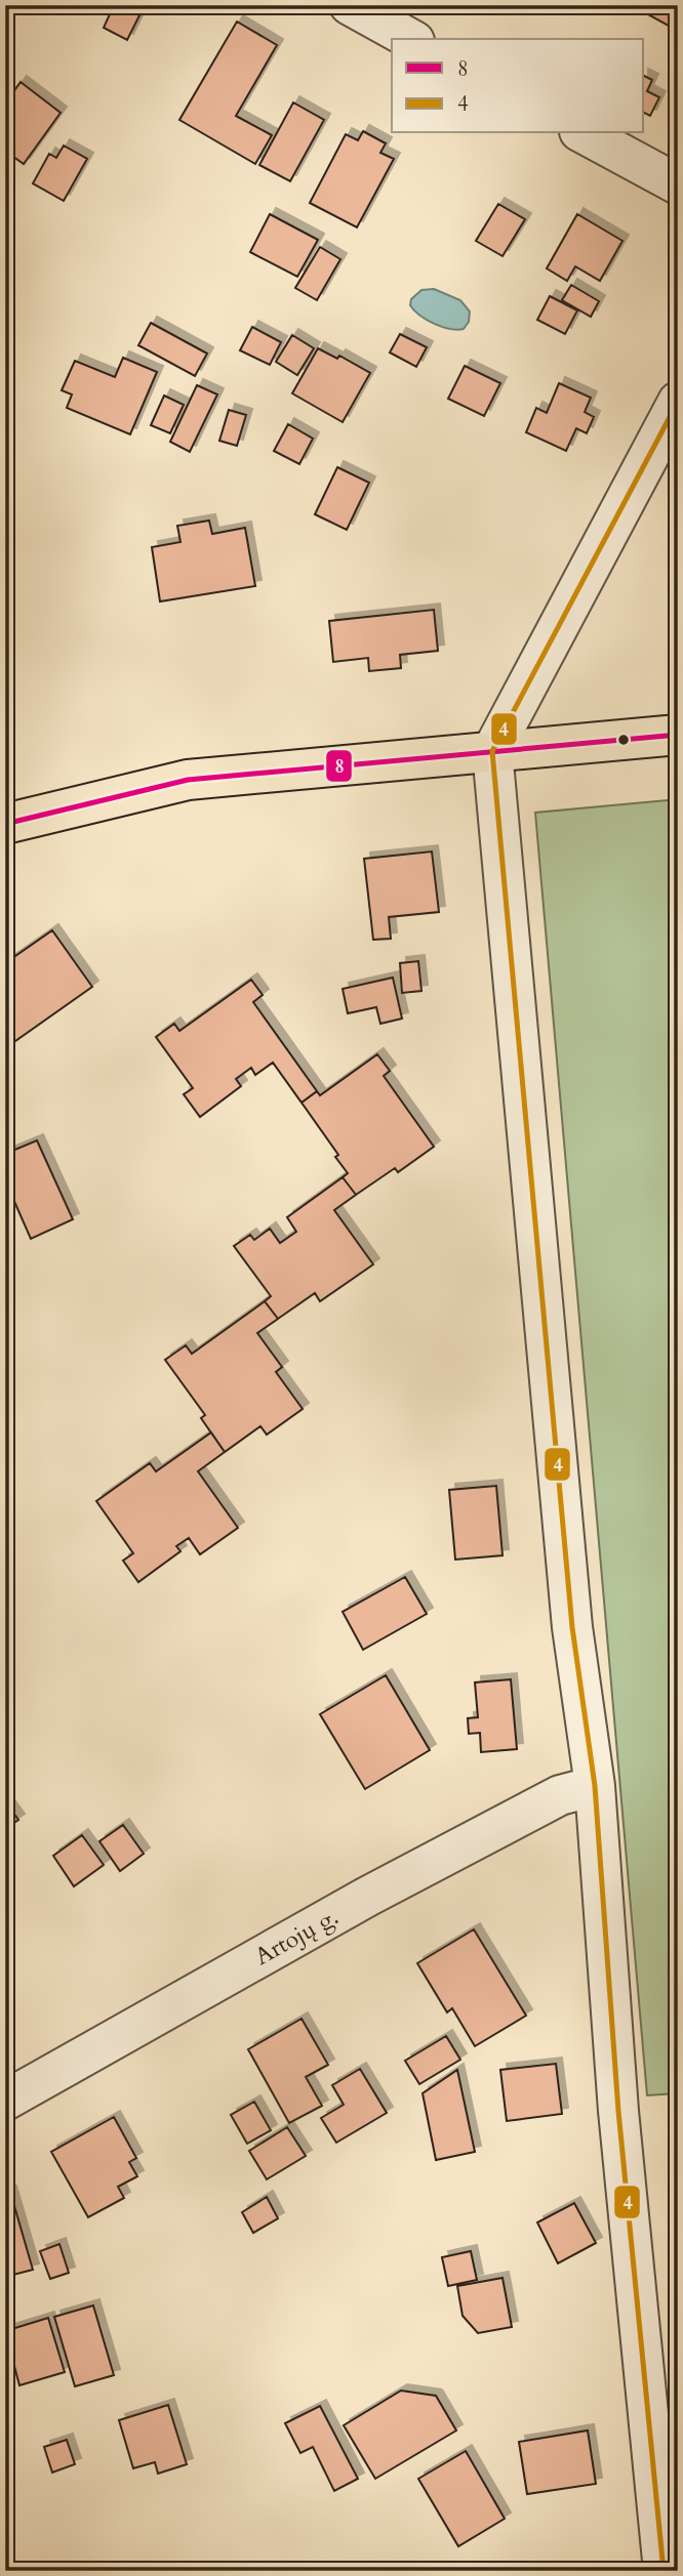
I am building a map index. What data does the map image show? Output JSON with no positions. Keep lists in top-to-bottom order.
{
  "streets": {
    "street": ["Artojų g."]
  },
  "lines": ["transit line 4", "transit line 8"],
  "legend": ["8", "4"]
}
